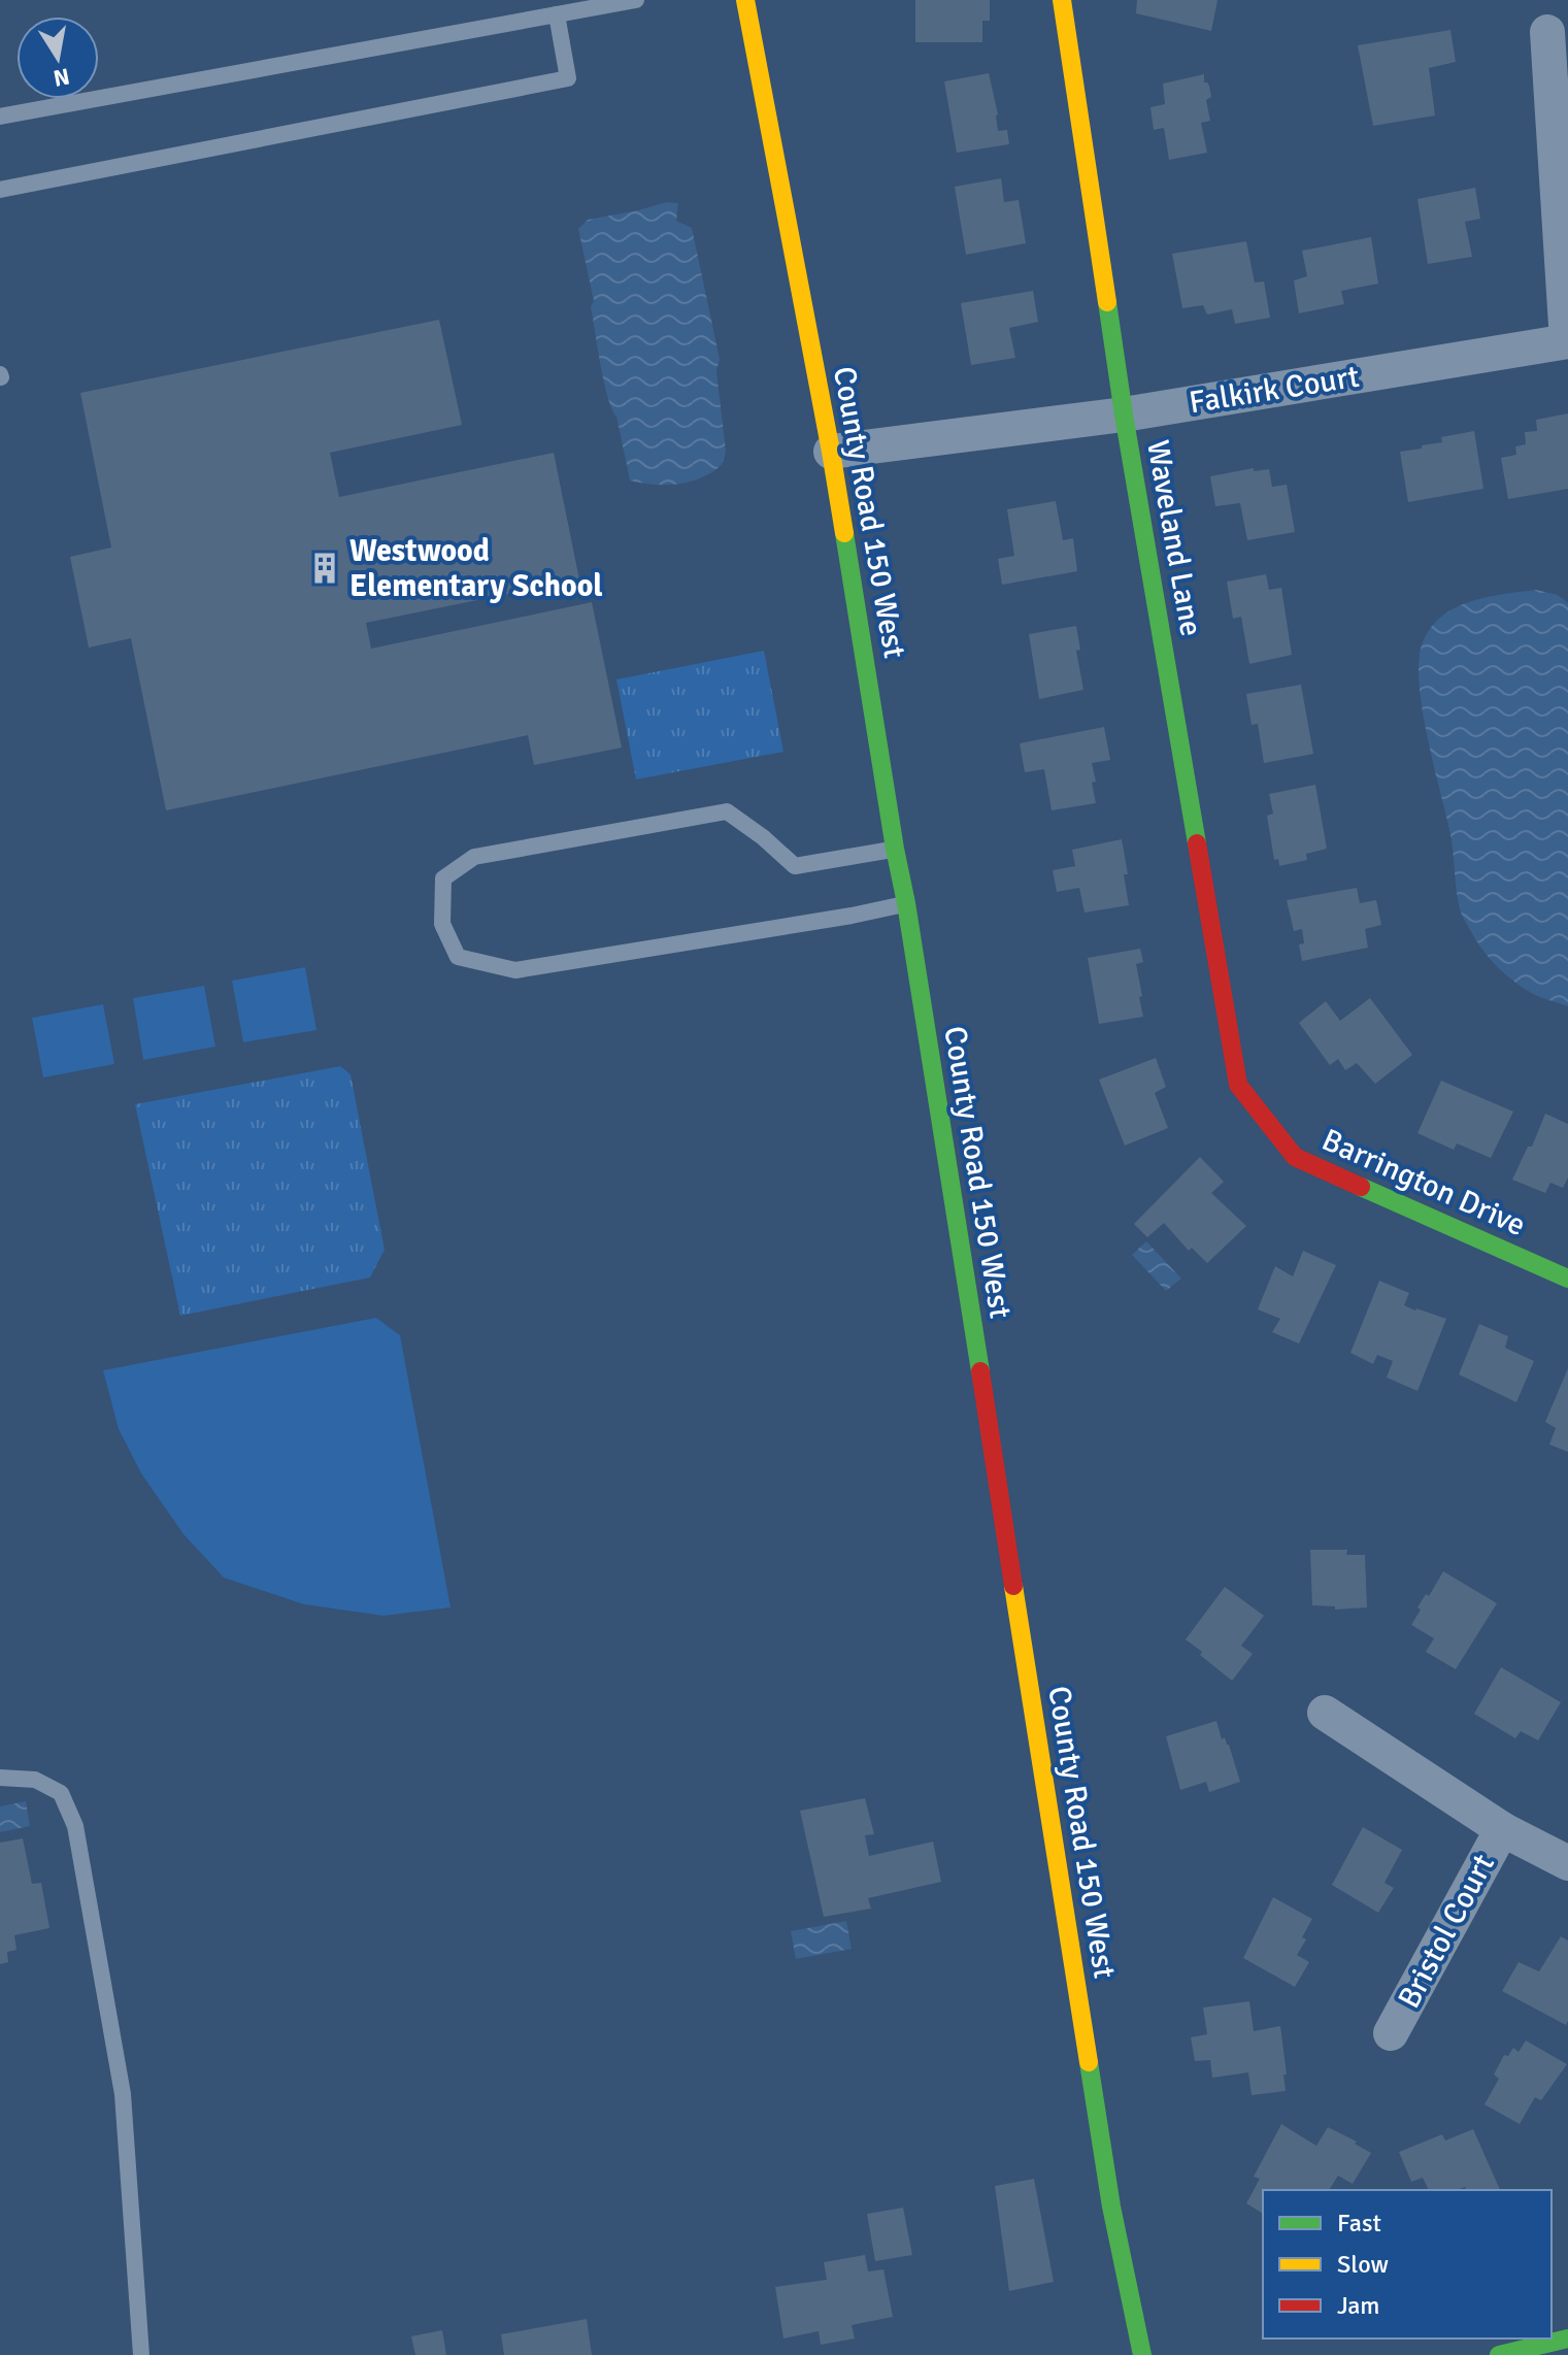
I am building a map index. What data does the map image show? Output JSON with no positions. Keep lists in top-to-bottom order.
{
  "streets": {
    "street": [
      "Falkirk Court",
      "County Road 150 West",
      "Waveland Lane",
      "Barrington Drive",
      "Bristol Court"
    ]
  },
  "crossings": [
    ["Falkirk Court", "County Road 150 West"],
    ["Falkirk Court", "Waveland Lane"],
    ["Waveland Lane", "Barrington Drive"]
  ],
  "places": {
    "building": ["Westwood Elementary School"]
  },
  "legend": ["Fast", "Slow", "Jam"],
  "north": "bottom"
}
